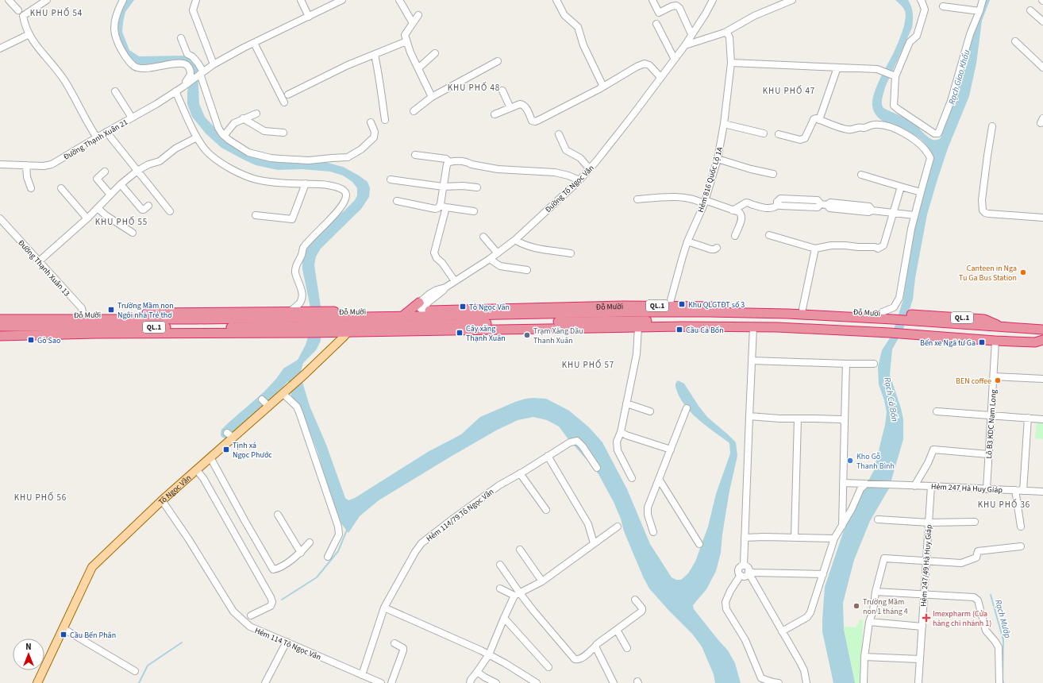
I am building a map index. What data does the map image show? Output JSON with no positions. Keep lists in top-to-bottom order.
{
  "streets": {
    "highway": ["QL.1", "Đỗ Mười"],
    "main road": ["Tô Ngọc Vân"],
    "street": [
      "Đường Thạnh Xuân 21",
      "Hẻm 816 Quốc Lộ 1A",
      "Đường Tô Ngọc Vân",
      "Đường Thạnh Xuân 13",
      "Lô B3 KDC Nam Long",
      "Hẻm 247 Hà Huy Giáp",
      "Hẻm 114/79 Tô Ngọc Vân",
      "Hẻm 247/49 Hà Huy Giáp",
      "Hẻm 114 Tô Ngọc Vân"
    ]
  },
  "crossings": [
    ["Hẻm 816 Quốc Lộ 1A", "Đỗ Mười"],
    ["Đường Tô Ngọc Vân", "Đỗ Mười"],
    ["Đường Thạnh Xuân 13", "Đỗ Mười"],
    ["QL.1", "Đỗ Mười"],
    ["QL.1", "Lô B3 KDC Nam Long"],
    ["Đỗ Mười", "Tô Ngọc Vân"],
    ["Lô B3 KDC Nam Long", "Hẻm 247 Hà Huy Giáp"],
    ["Hẻm 247 Hà Huy Giáp", "Hẻm 247/49 Hà Huy Giáp"],
    ["Tô Ngọc Vân", "Hẻm 114 Tô Ngọc Vân"],
    ["Hẻm 114/79 Tô Ngọc Vân", "Hẻm 114 Tô Ngọc Vân"]
  ],
  "districts": [
    "KHU PHỐ 54",
    "KHU PHỐ 48",
    "KHU PHỐ 47",
    "KHU PHỐ 55",
    "KHU PHỐ 57",
    "KHU PHỐ 56",
    "KHU PHỐ 36"
  ],
  "water": ["Rạch Giao Khẩu", "Rạch Cả Bốn", "Rạch Mướp"],
  "places": {
    "other": [
      "Canteen in Nga Tu Ga Bus Station",
      "Trạm Xăng Dầu Thanh Xuân",
      "BEN coffee",
      "Kho Gỗ Thanh Bình",
      "Trường Mầm non 1 tháng 4"
    ],
    "transit": [
      "Khu QLGTĐT số 3",
      "Tô Ngọc Vân",
      "Trường Mầm non Ngôi nhà Trẻ thơ",
      "Cầu Cả Bốn",
      "Cây xăng Thạnh Xuân",
      "Gò Sao",
      "Bến xe Ngã tư Ga",
      "Tịnh xá Ngọc Phước",
      "Cầu Bến Phân"
    ],
    "health": ["Imexpharm (Cửa hàng chi nhánh 1)"]
  },
  "north": "top"
}
